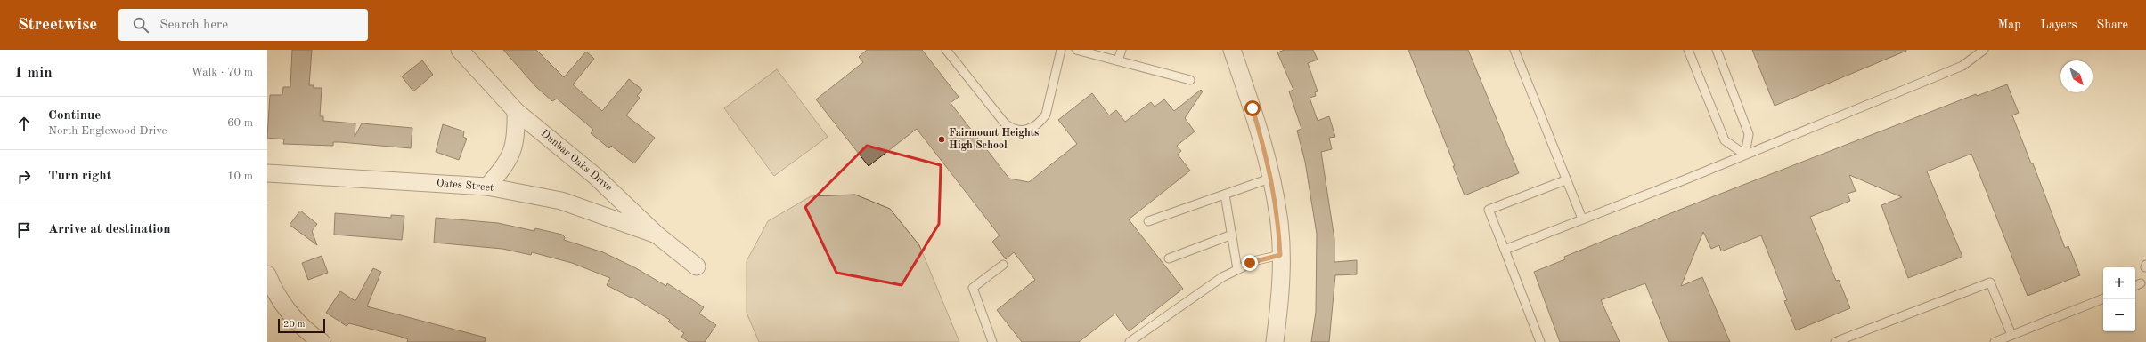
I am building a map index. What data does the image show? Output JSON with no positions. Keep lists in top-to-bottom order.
{
  "streets": {
    "street": ["Dunbar Oaks Drive", "Oates Street"]
  },
  "crossings": [
    ["Dunbar Oaks Drive", "Oates Street"]
  ],
  "places": ["Fairmount Heights High School"],
  "scale_bar": "20 m",
  "north": "bottom right",
  "page": {
    "header": "Streetwise",
    "search": "Search here",
    "nav": ["Map", "Layers", "Share"],
    "heading": ["1 min", "Walk · 70 m"],
    "list": [
      ["Continue", "North Englewood Drive", "60 m"],
      ["Turn right", "10 m"],
      "Arrive at destination"
    ],
    "map_buttons": ["+", "−"],
    "scale": "20 m"
  }
}
